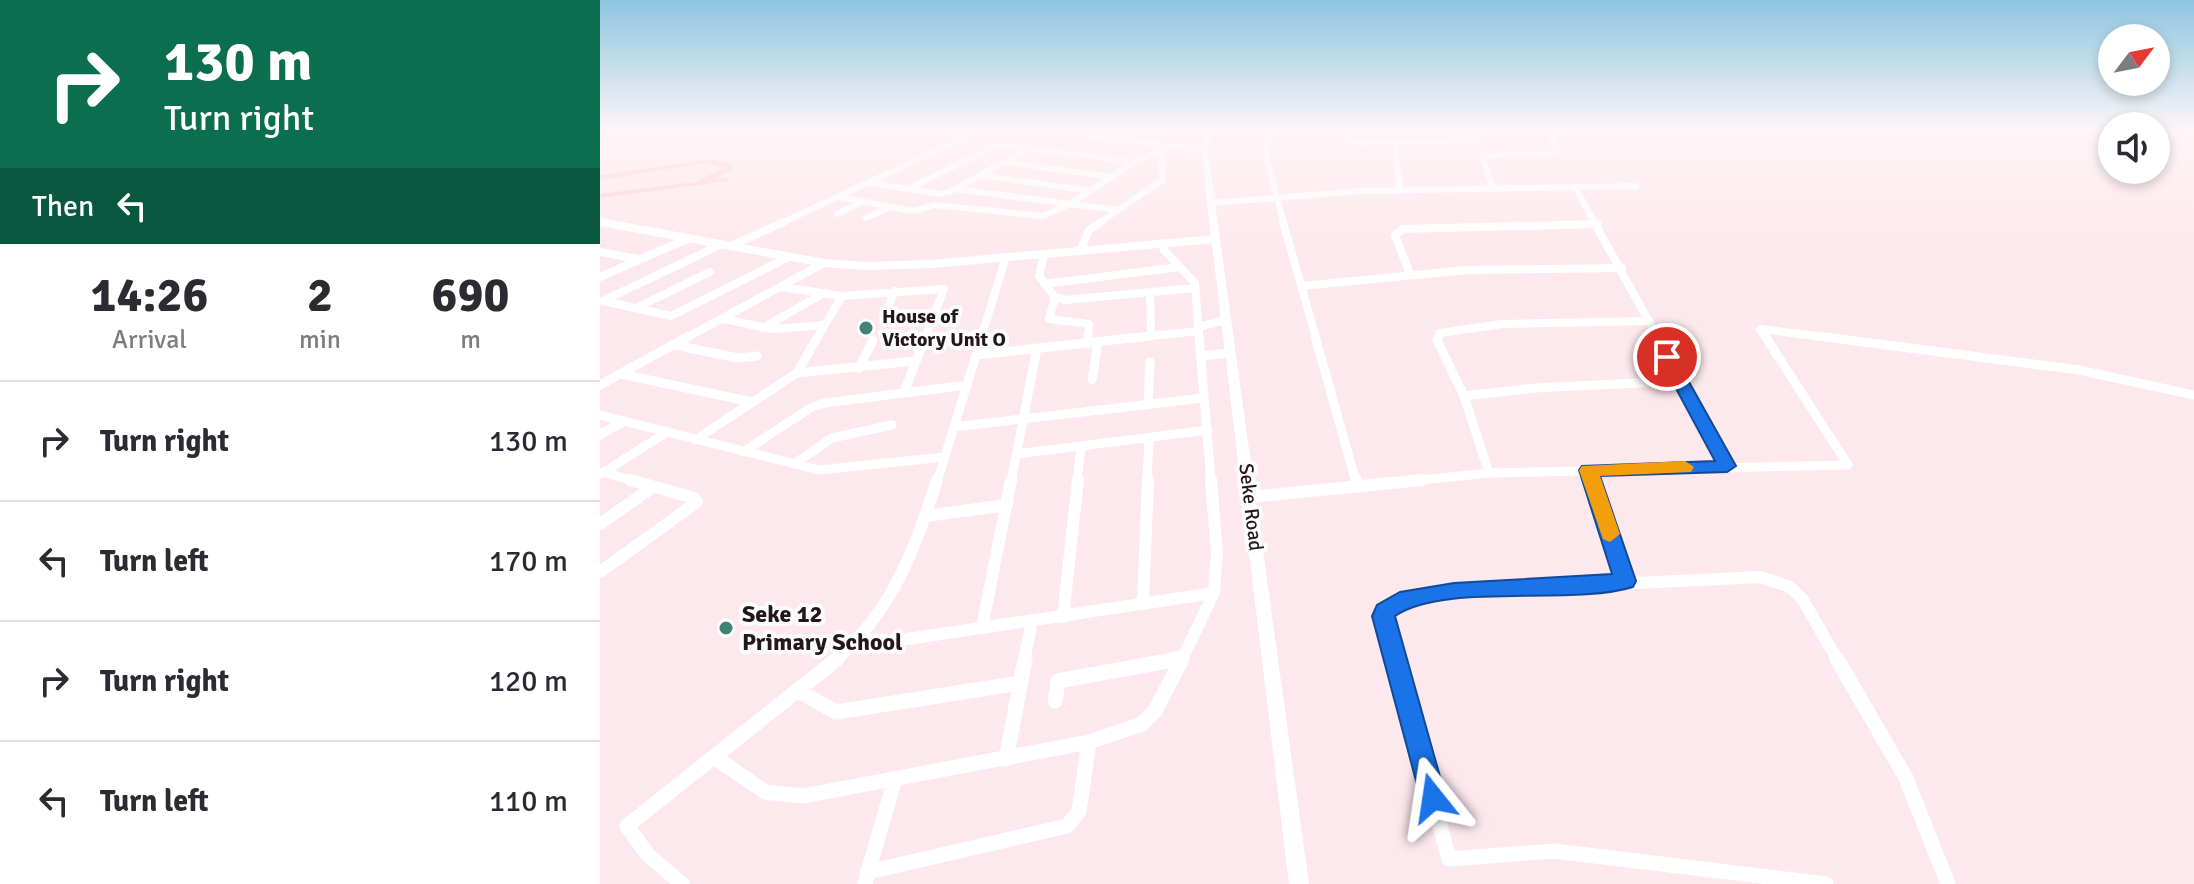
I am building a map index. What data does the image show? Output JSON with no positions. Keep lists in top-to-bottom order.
{
  "streets": {
    "main road": ["Seke Road"]
  },
  "places": ["House of Victory Unit O", "Seke 12 Primary School"],
  "north": "top right",
  "page": {
    "turn": ["130 m", "Turn right"],
    "then": "Then",
    "eta": [
      "14:26",
      "Arrival",
      "2",
      "min",
      "690",
      "m"
    ],
    "list": [
      {
        "name": "Turn right",
        "value": "130 m"
      },
      {
        "name": "Turn left",
        "value": "170 m"
      },
      {
        "name": "Turn right",
        "value": "120 m"
      },
      {
        "name": "Turn left",
        "value": "110 m"
      }
    ]
  }
}
